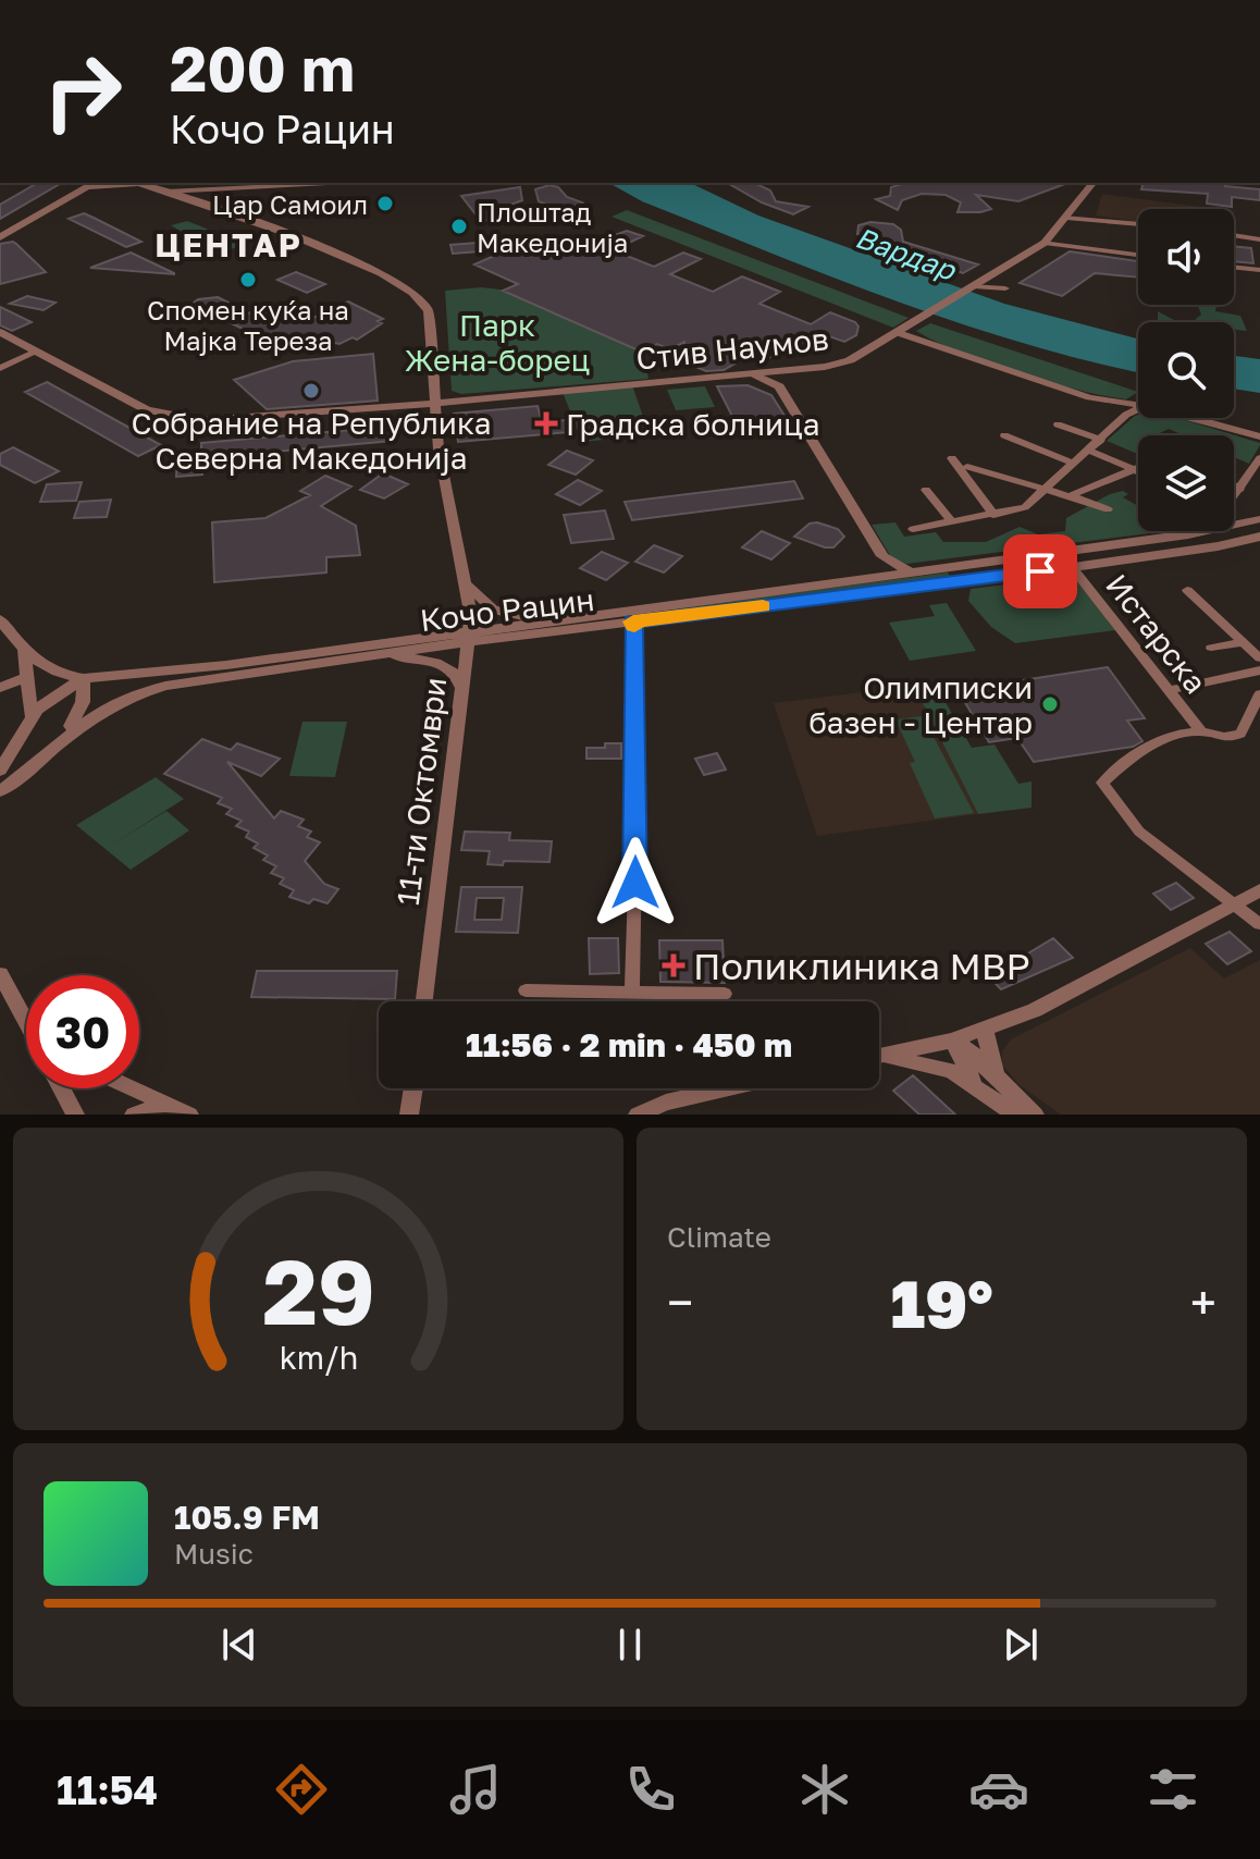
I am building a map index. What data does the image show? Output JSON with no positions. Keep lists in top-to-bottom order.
{
  "streets": {
    "street": [
      "Стив Наумов",
      "Кочо Рацин",
      "Истарска",
      "11-ти Октомври"
    ]
  },
  "crossings": [
    ["Стив Наумов", "11-ти Октомври"],
    ["Кочо Рацин", "Истарска"],
    ["Кочо Рацин", "11-ти Октомври"]
  ],
  "districts": ["ЦЕНТАР"],
  "water": ["Вардар"],
  "parks": ["Парк Жена-борец"],
  "places": {
    "other": [
      "Цар Самоил",
      "Плоштад Македонија",
      "Спомен куќа на Мајка Тереза",
      "Собрание на Република Северна Македонија",
      "Олимписки базен - Центар"
    ],
    "health": ["Градска болница", "Поликлиника МВР"]
  },
  "page": {
    "turn": ["200 m", "Кочо Рацин"],
    "limit": "30",
    "trip": "11:56 · 2 min · 450 m",
    "tile": "Climate",
    "heat": ["−", "19°", "+"],
    "song": ["105.9 FM", "Music"],
    "tabs": "11:54",
    "gauge": ["29", "km/h"]
  }
}
